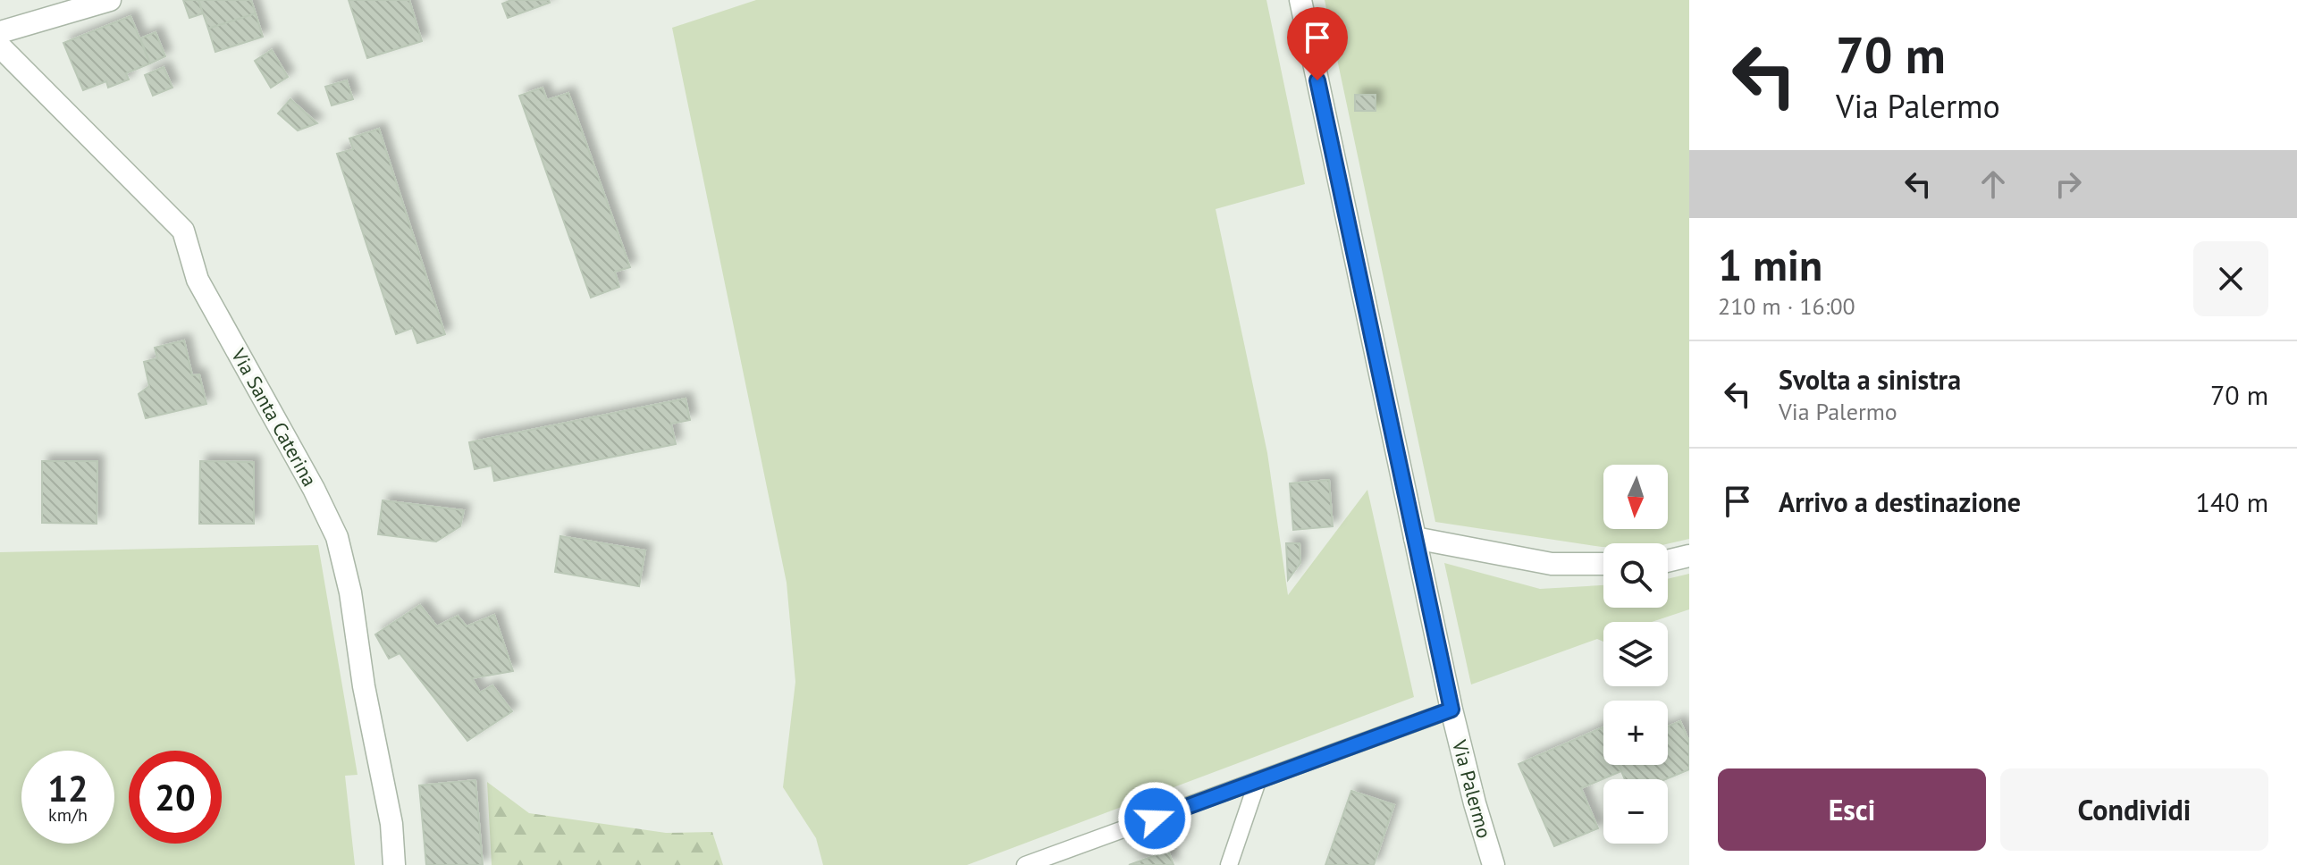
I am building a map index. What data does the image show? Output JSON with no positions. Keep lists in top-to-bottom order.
{
  "streets": {
    "street": ["Via Santa Caterina", "Via Palermo"]
  },
  "north": "bottom",
  "page": {
    "turn": ["70 m", "Via Palermo"],
    "heading": ["1 min", "210 m · 16:00"],
    "list": [
      {
        "name": "Svolta a sinistra",
        "note": "Via Palermo",
        "value": "70 m"
      },
      {
        "name": "Arrivo a destinazione",
        "value": "140 m"
      }
    ],
    "map_buttons": ["+", "−"],
    "speed": "12 km/h",
    "limit": "20",
    "buttons": ["Esci", "Condividi"]
  }
}
